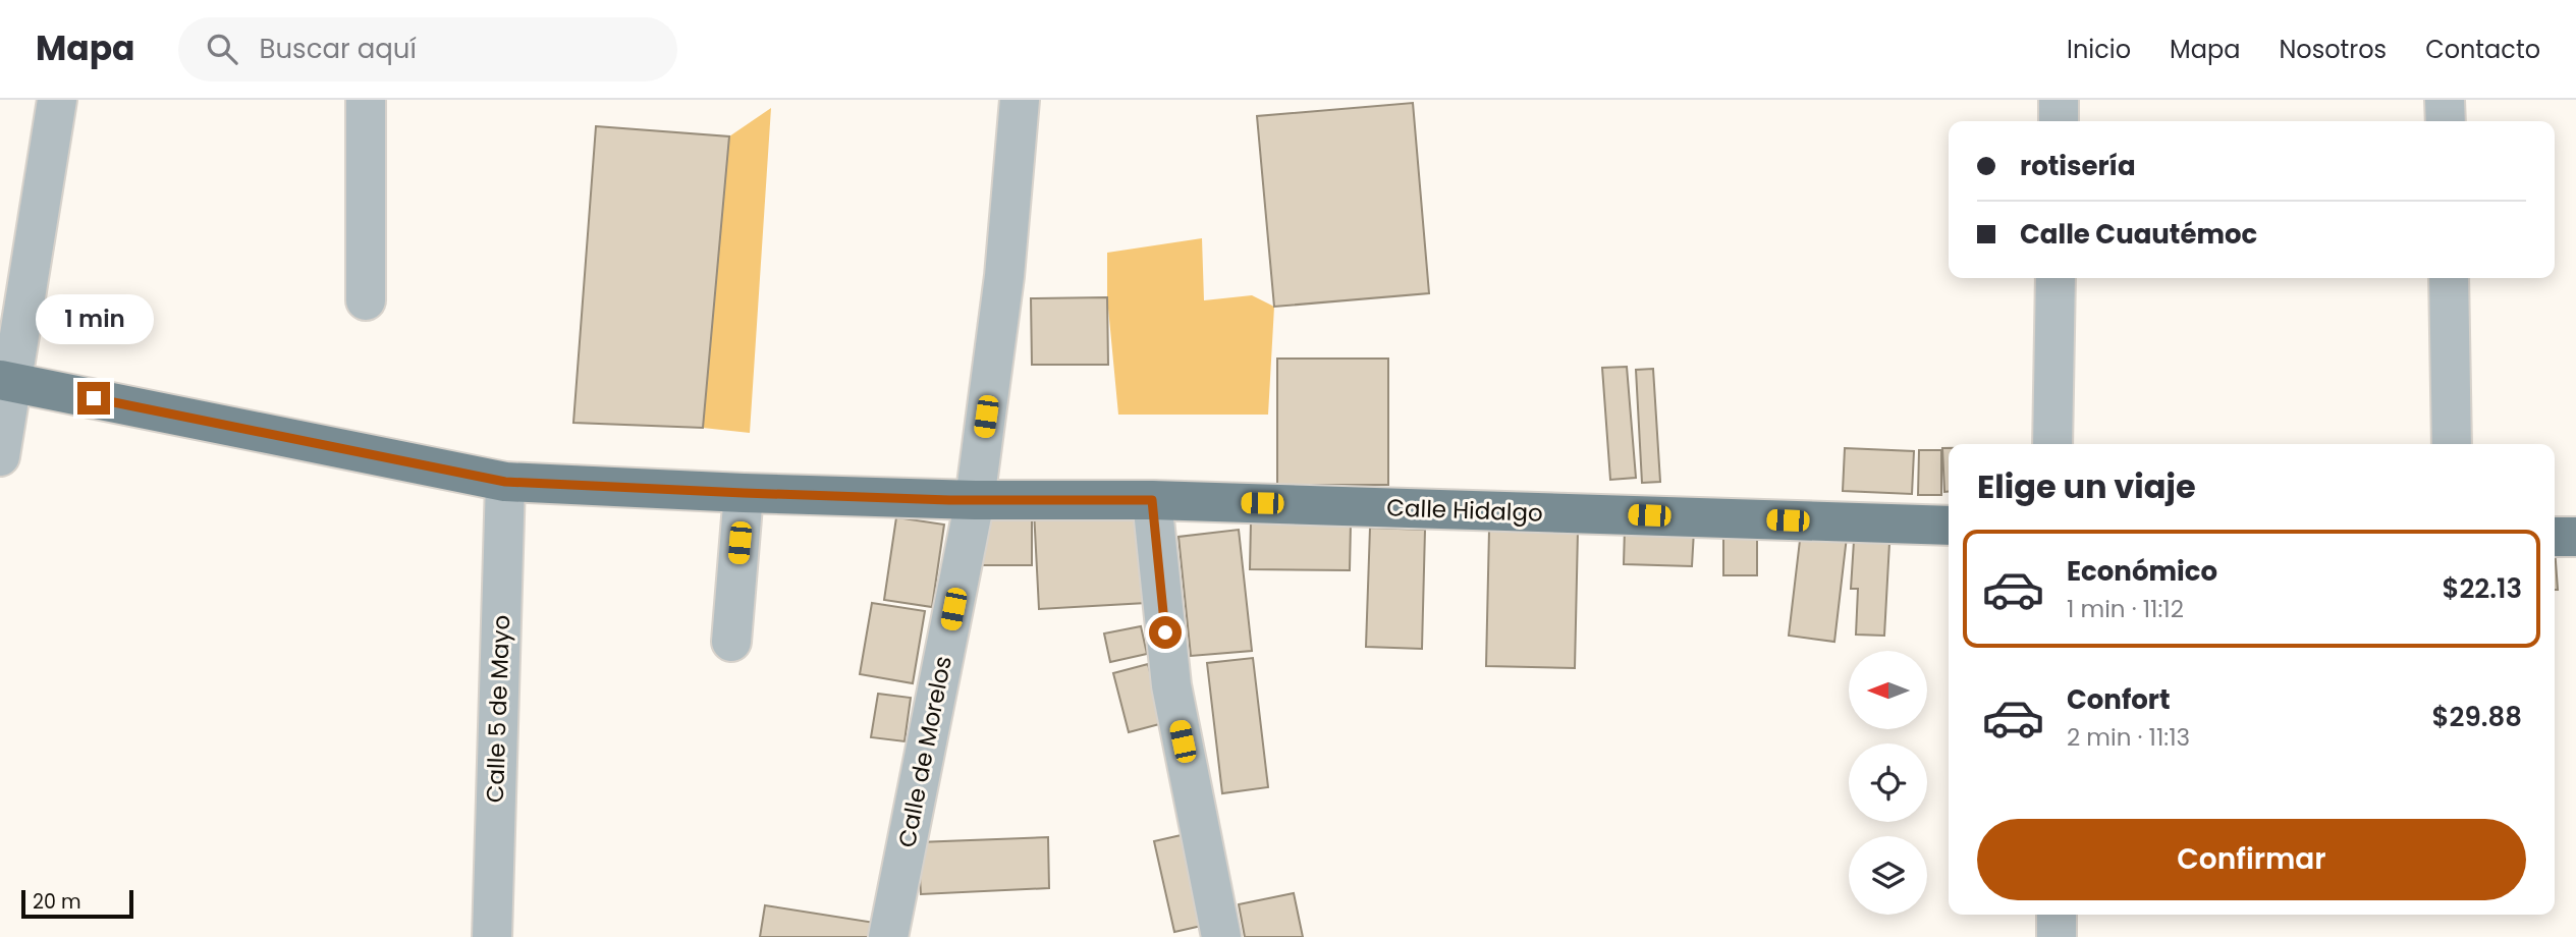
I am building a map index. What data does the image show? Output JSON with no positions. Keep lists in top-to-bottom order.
{
  "streets": {
    "main road": ["Calle Hidalgo"],
    "street": ["Calle 5 de Mayo", "Calle de Morelos"]
  },
  "crossings": [
    ["Calle Hidalgo", "Calle 5 de Mayo"],
    ["Calle Hidalgo", "Calle de Morelos"]
  ],
  "scale_bar": "20 m",
  "north": "left",
  "page": {
    "header": "Mapa",
    "search": "Buscar aquí",
    "nav": [
      "Inicio",
      "Mapa",
      "Nosotros",
      "Contacto"
    ],
    "banner": ["rotisería", "Calle Cuautémoc"],
    "bubble": "1 min",
    "heading": "Elige un viaje",
    "list": [
      {
        "name": "Económico",
        "note": "1 min · 11:12",
        "value": "$22.13"
      },
      {
        "name": "Confort",
        "note": "2 min · 11:13",
        "value": "$29.88"
      }
    ],
    "buttons": "Confirmar",
    "scale": "20 m"
  }
}
